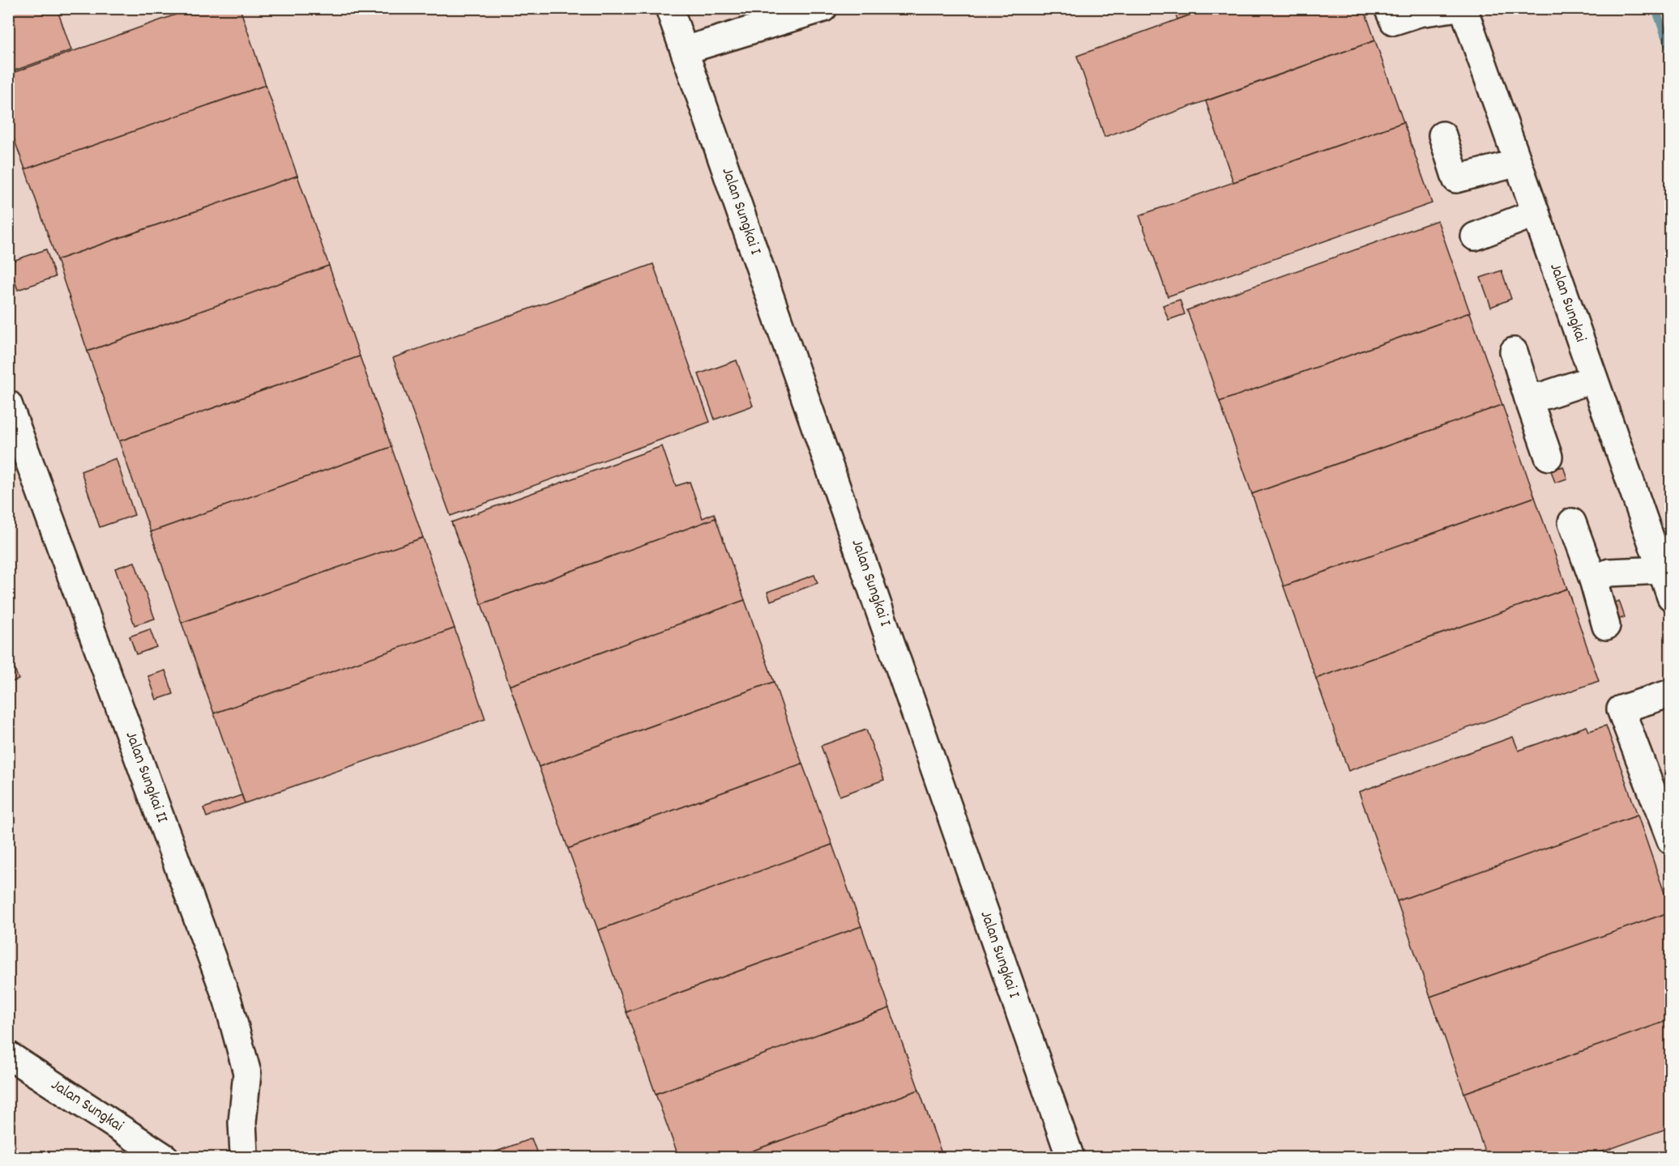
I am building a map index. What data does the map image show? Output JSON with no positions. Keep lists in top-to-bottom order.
{
  "streets": {
    "street": ["Jalan Sungkai I", "Jalan Sungkai", "Jalan Sungkai II"]
  }
}
